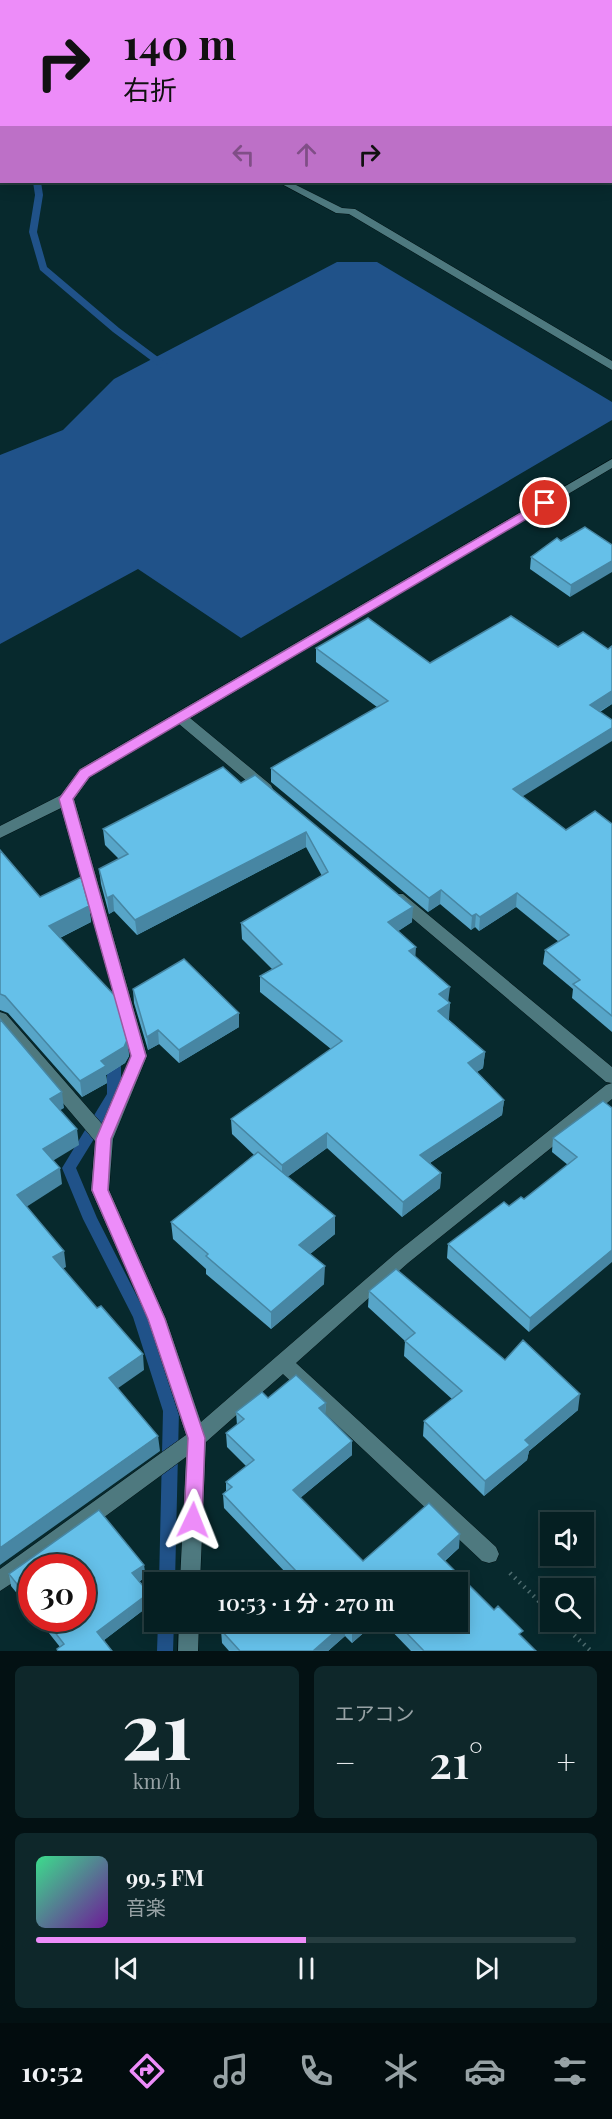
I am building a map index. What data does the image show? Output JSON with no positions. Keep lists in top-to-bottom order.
{
  "page": {
    "turn": ["140 m", "右折"],
    "limit": "30",
    "trip": "10:53 · 1 分 · 270 m",
    "tile": [
      ["21", "km/h"],
      "エアコン"
    ],
    "heat": ["−", "21°", "+"],
    "song": ["99.5 FM", "音楽"],
    "tabs": "10:52"
  }
}
